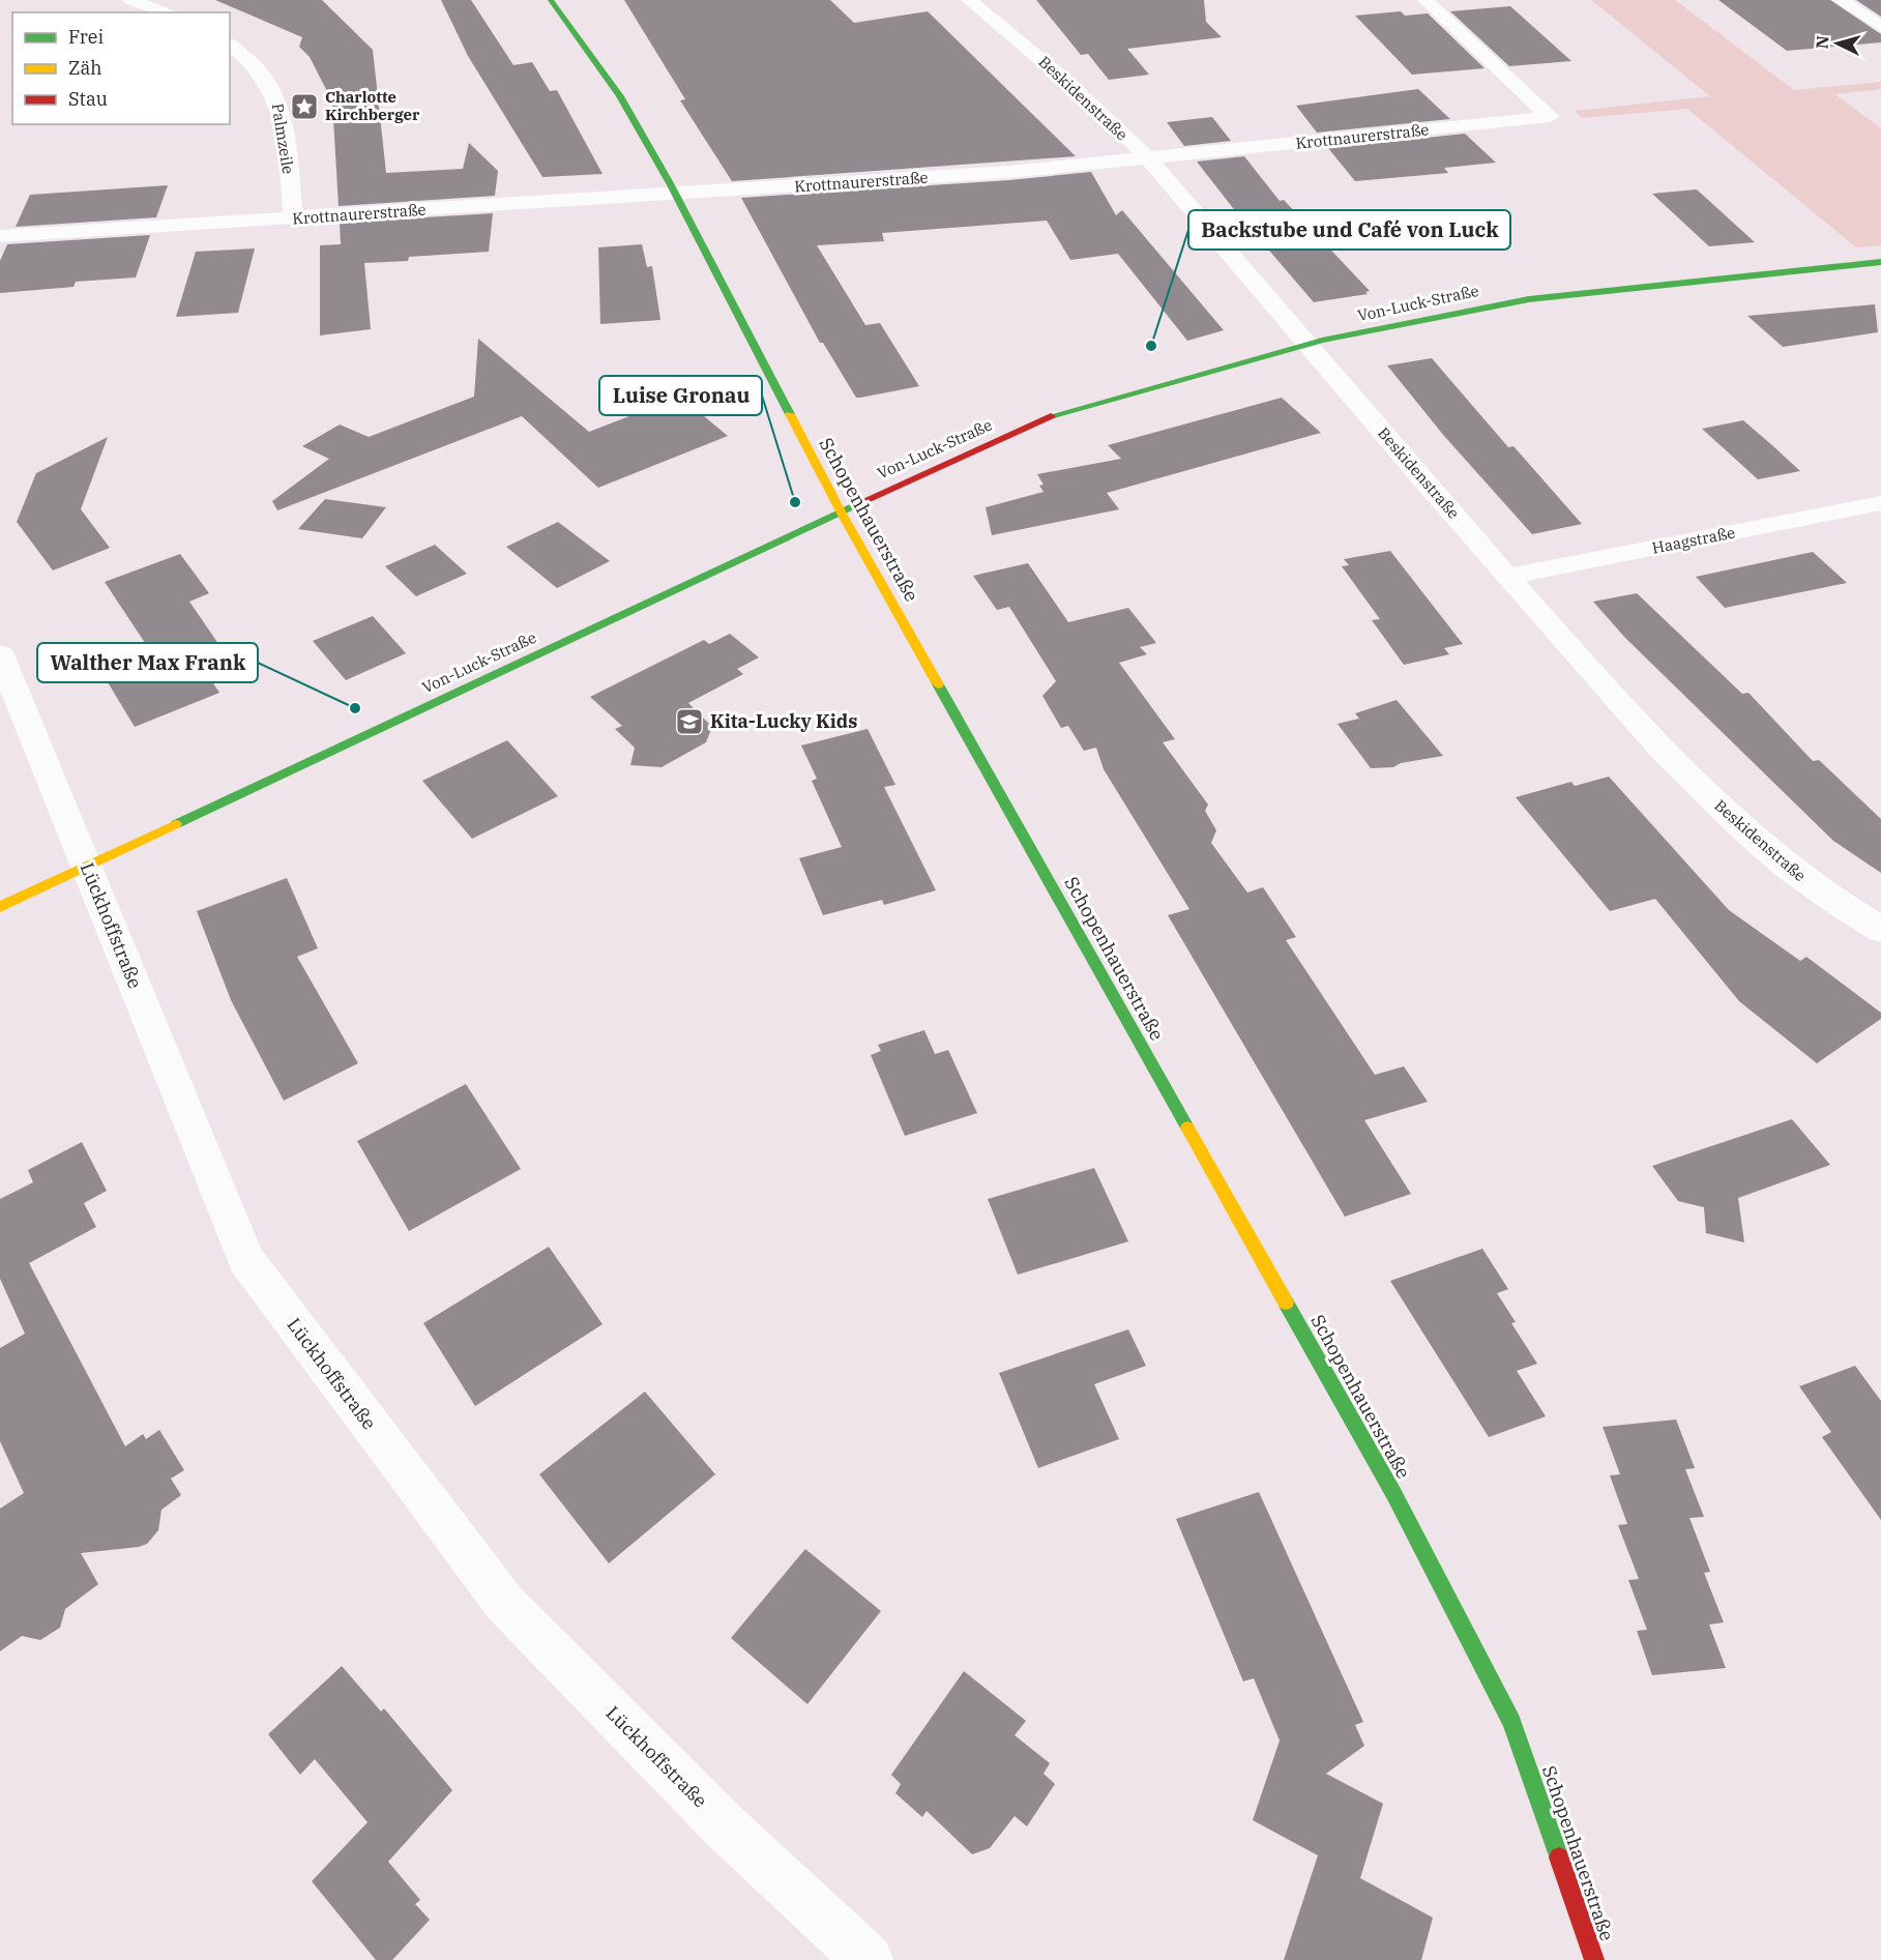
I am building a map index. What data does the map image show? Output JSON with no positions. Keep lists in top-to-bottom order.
{
  "streets": {
    "street": [
      "Beskidenstraße",
      "Krottnaurerstraße",
      "Palmzeile",
      "Von-Luck-Straße",
      "Schopenhauerstraße",
      "Haagstraße",
      "Lückhoffstraße"
    ]
  },
  "crossings": [
    ["Beskidenstraße", "Krottnaurerstraße"],
    ["Beskidenstraße", "Von-Luck-Straße"],
    ["Beskidenstraße", "Haagstraße"],
    ["Krottnaurerstraße", "Palmzeile"],
    ["Krottnaurerstraße", "Schopenhauerstraße"],
    ["Von-Luck-Straße", "Schopenhauerstraße"],
    ["Von-Luck-Straße", "Lückhoffstraße"]
  ],
  "places": {
    "place": ["Charlotte Kirchberger"],
    "other": ["Backstube und Café von Luck", "Luise Gronau", "Walther Max Frank"],
    "school or university": ["Kita-Lucky Kids"]
  },
  "legend": ["Frei", "Zäh", "Stau"],
  "north": "left"
}
